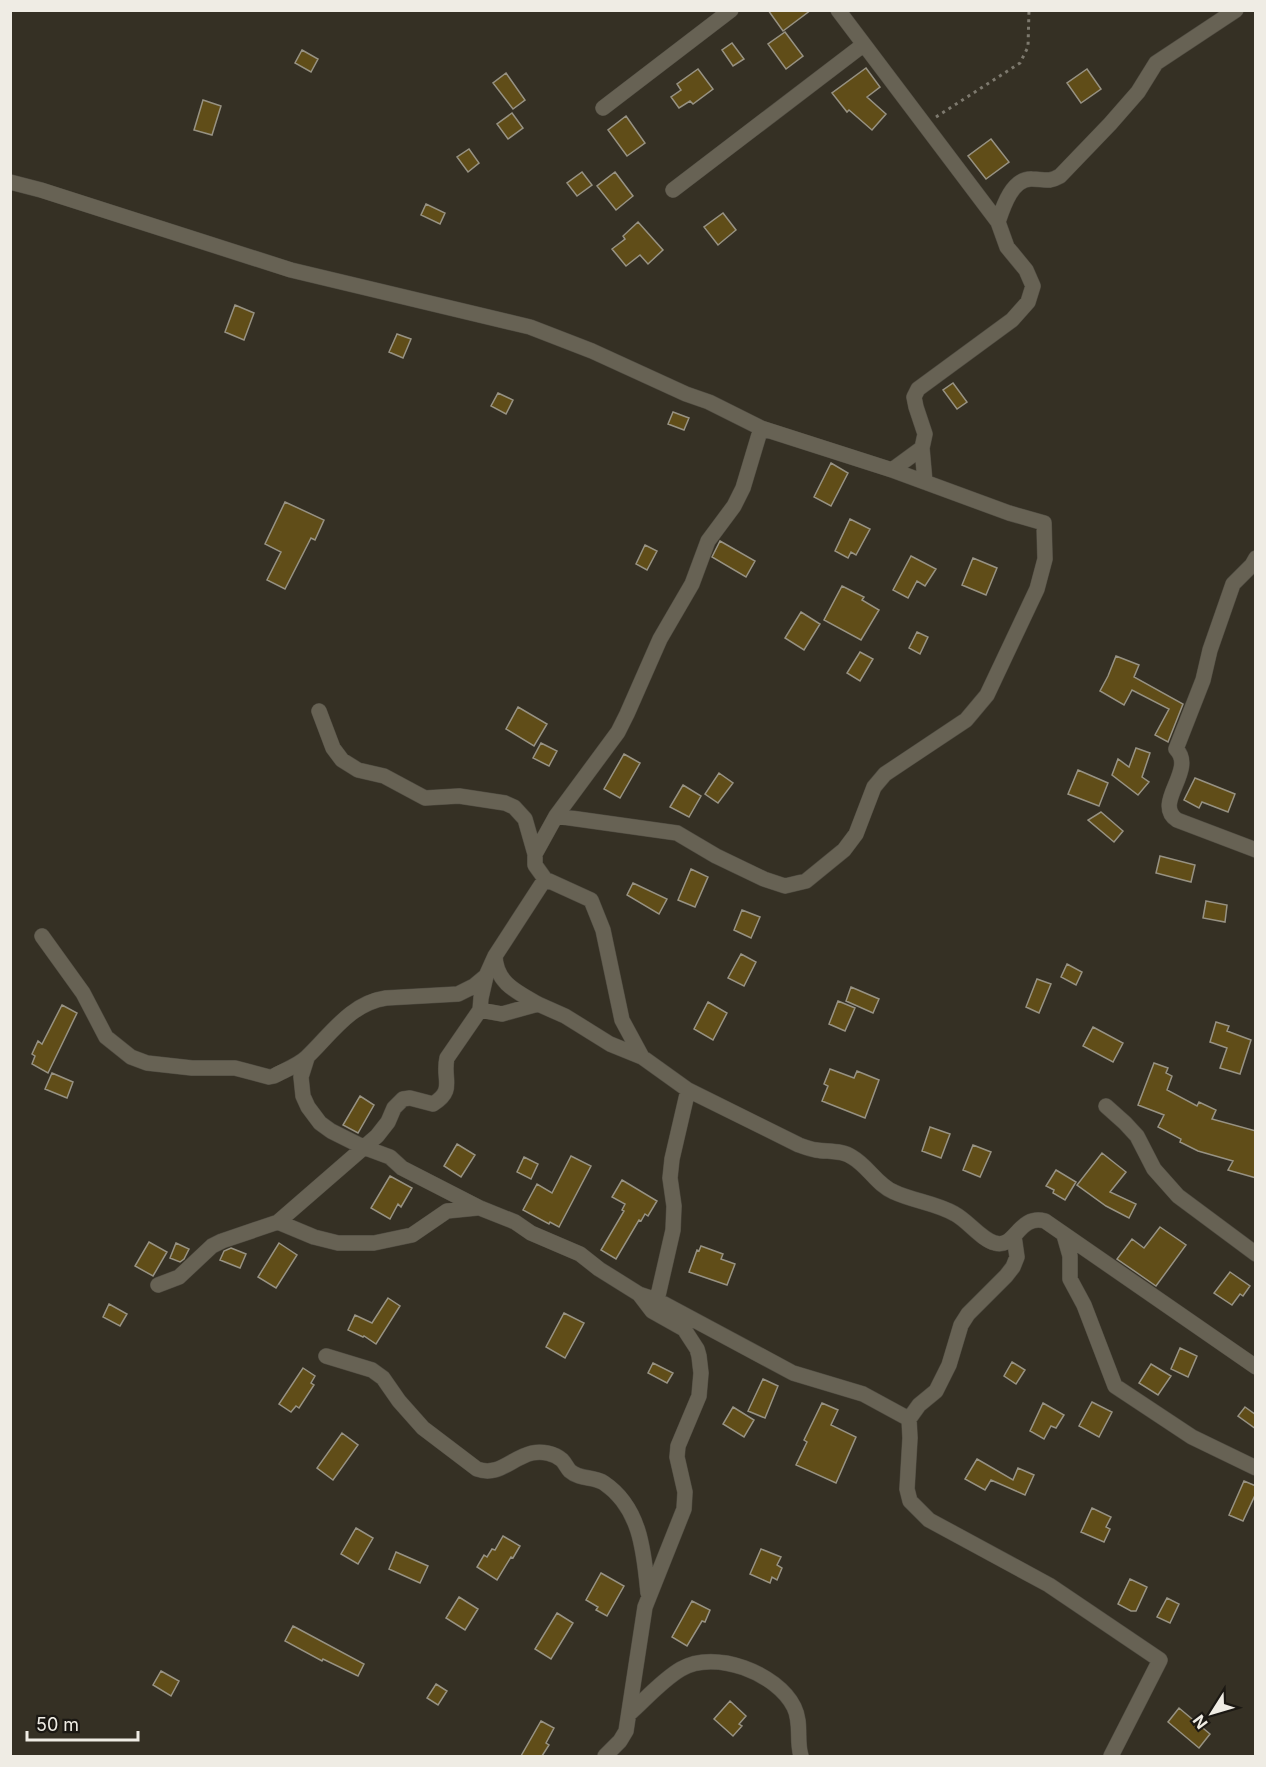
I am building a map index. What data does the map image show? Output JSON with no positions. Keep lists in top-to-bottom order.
{
  "scale_bar": "50 m",
  "north": "bottom left"
}
